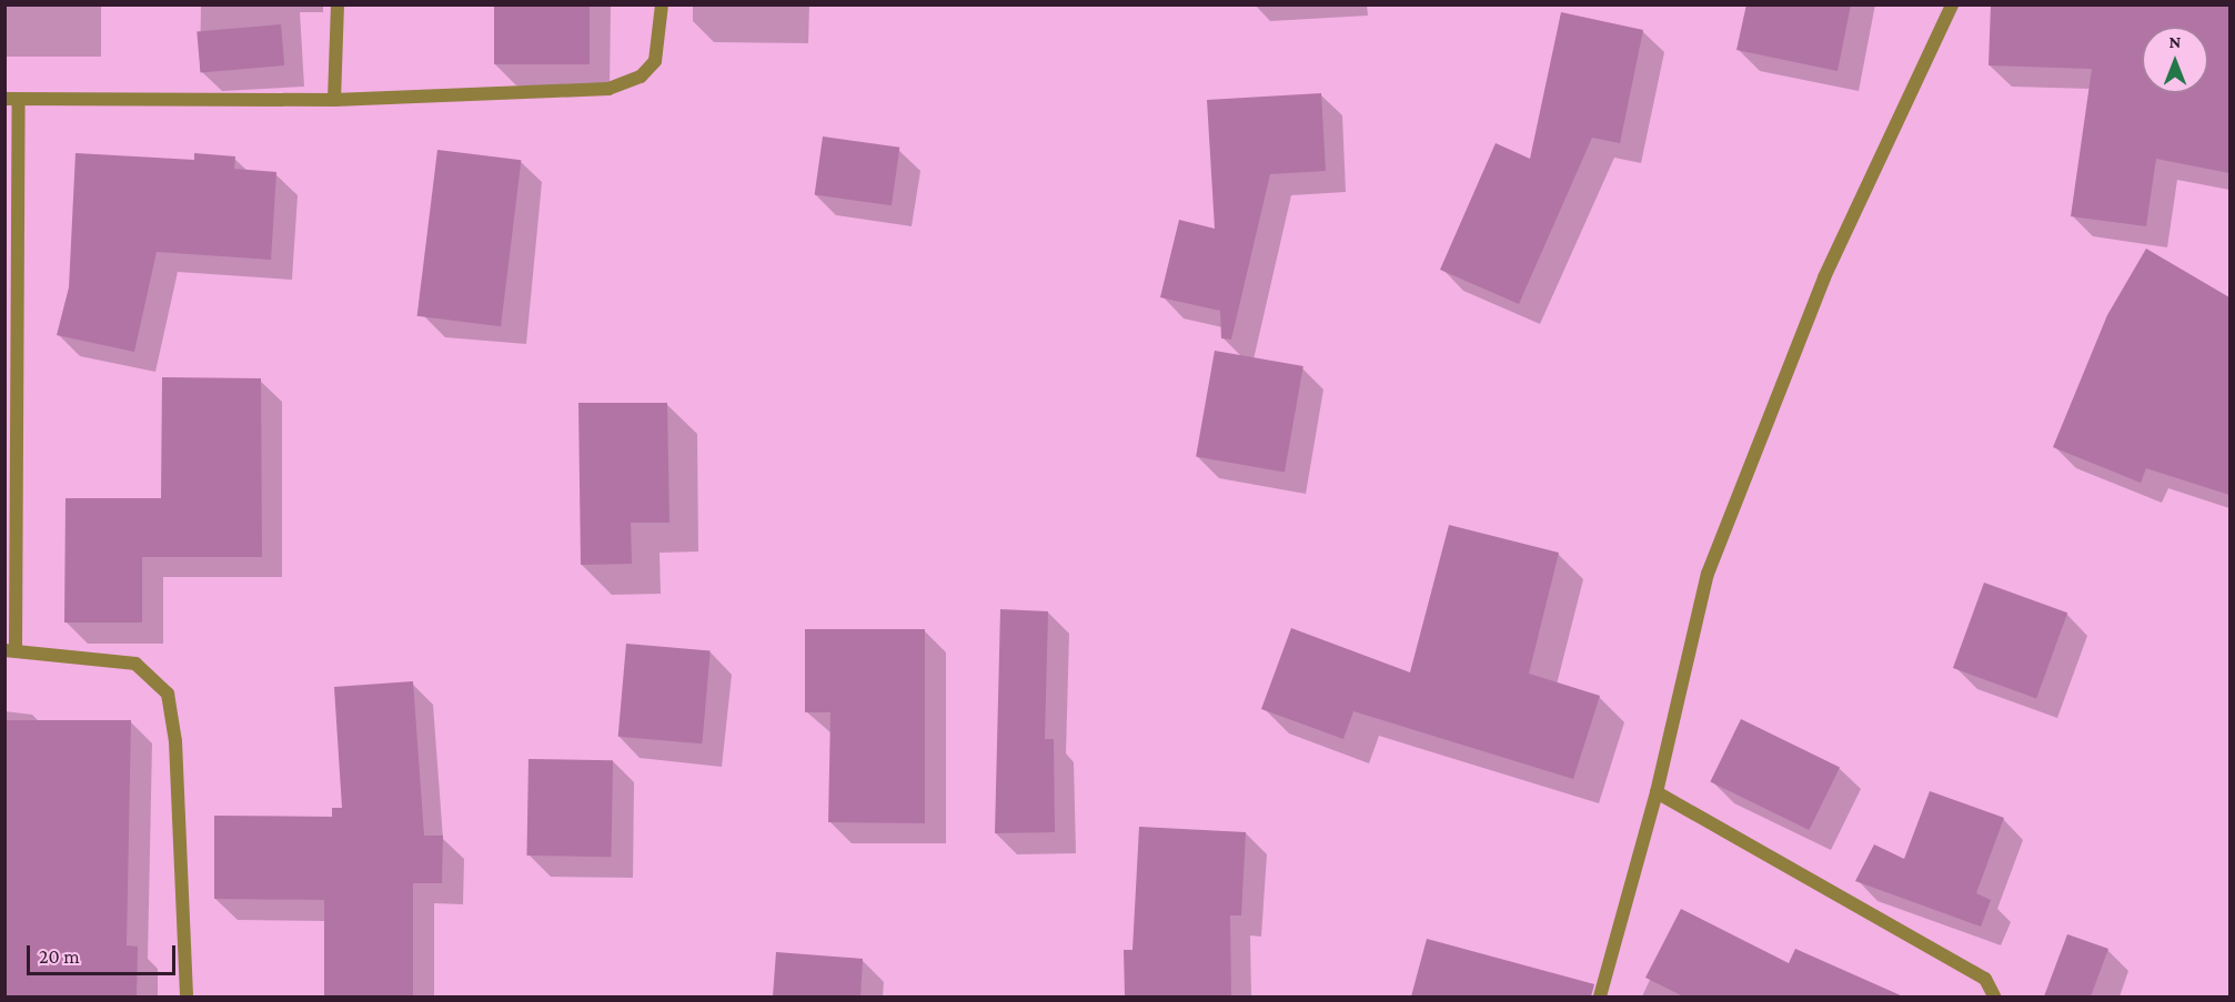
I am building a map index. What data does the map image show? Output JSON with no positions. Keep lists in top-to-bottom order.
{
  "scale_bar": "20 m",
  "north": "top"
}
